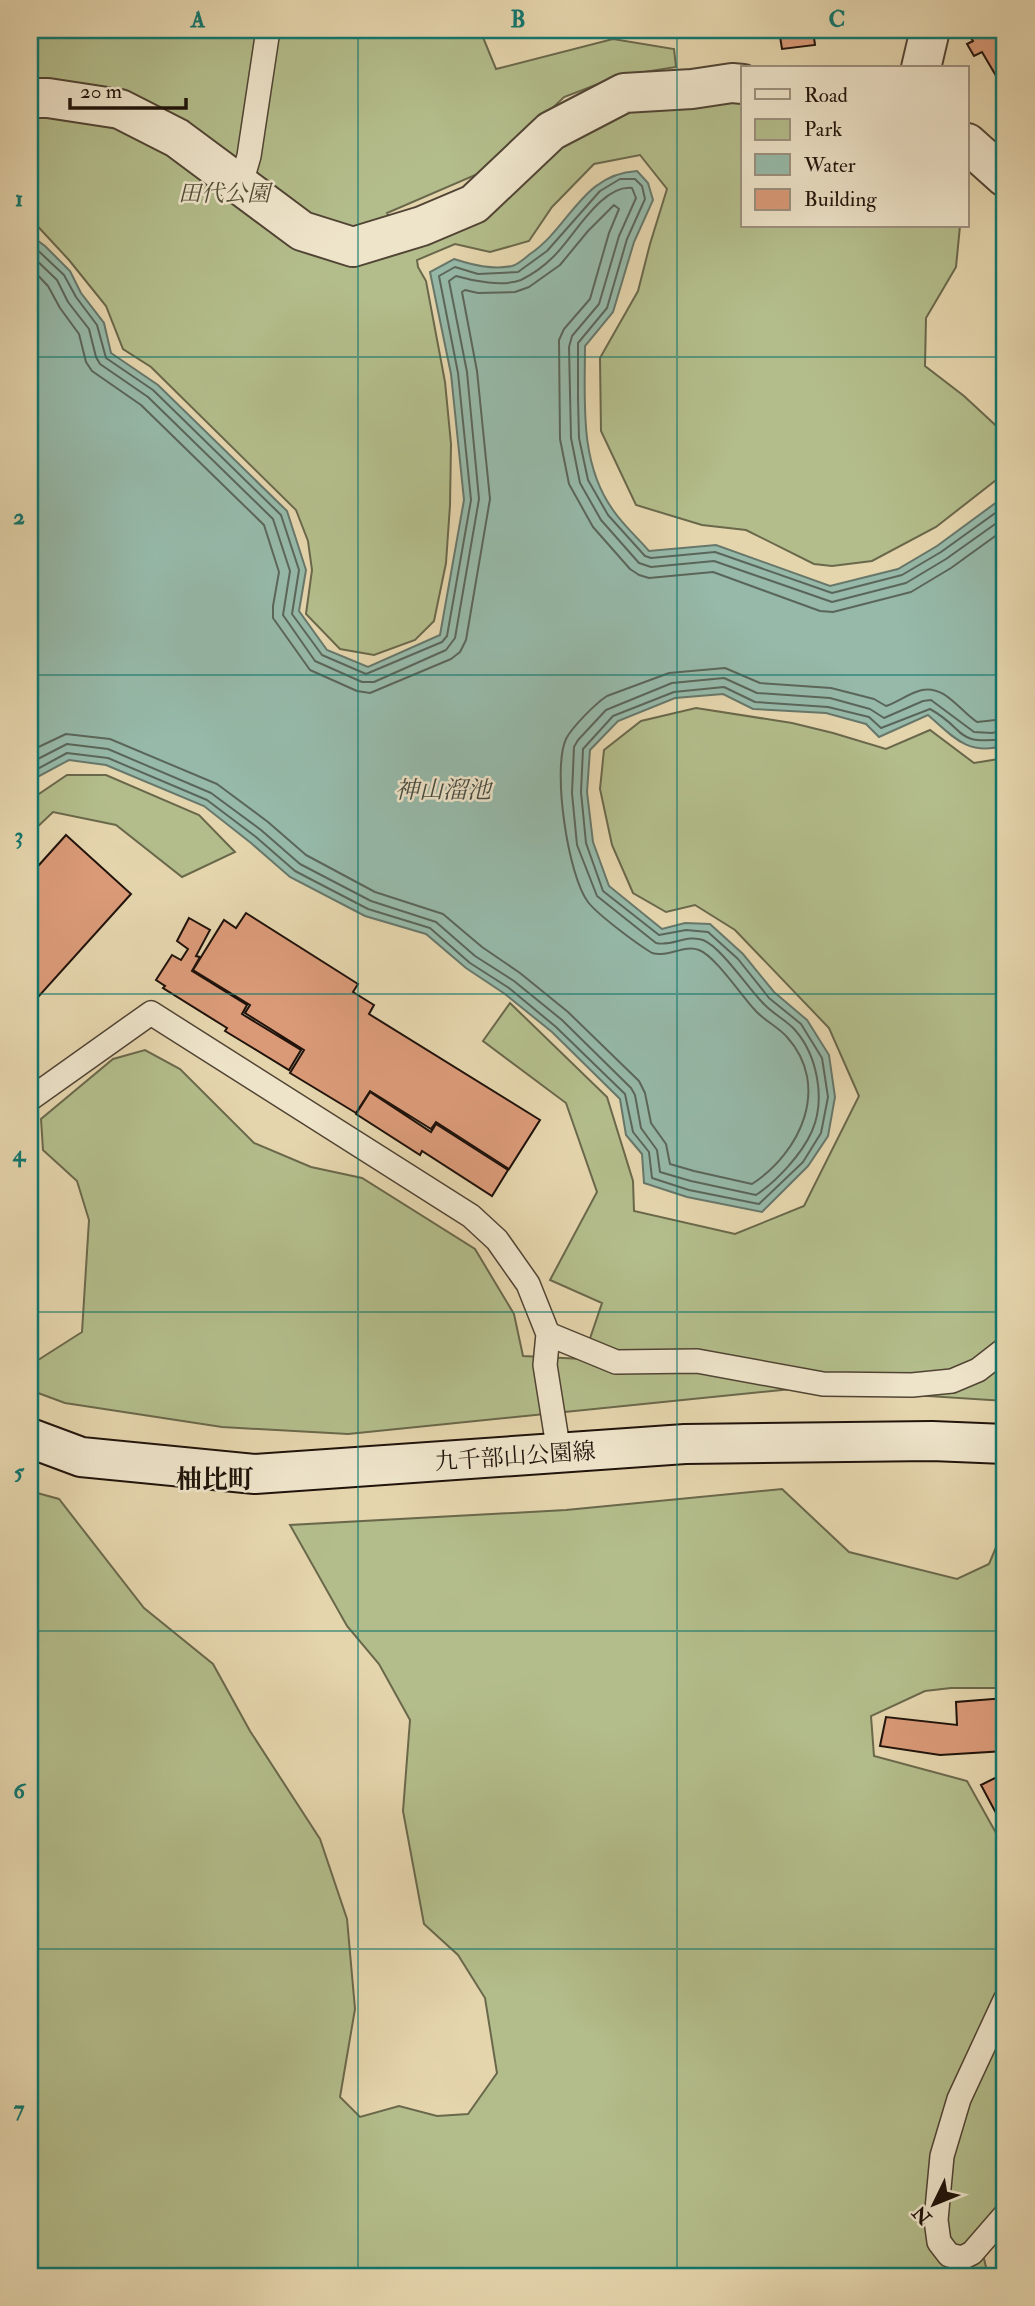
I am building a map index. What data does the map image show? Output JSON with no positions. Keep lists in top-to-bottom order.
{
  "streets": {
    "main road": ["九千部山公園線"]
  },
  "districts": ["柚比町"],
  "water": ["神山溜池"],
  "parks": ["田代公園"],
  "legend": [
    "Road",
    "Park",
    "Water",
    "Building"
  ],
  "scale_bar": "20 m",
  "north": "bottom left",
  "grid": {
    "columns": ["A", "B", "C"],
    "rows": [
      "1",
      "2",
      "3",
      "4",
      "5",
      "6",
      "7"
    ]
  }
}
